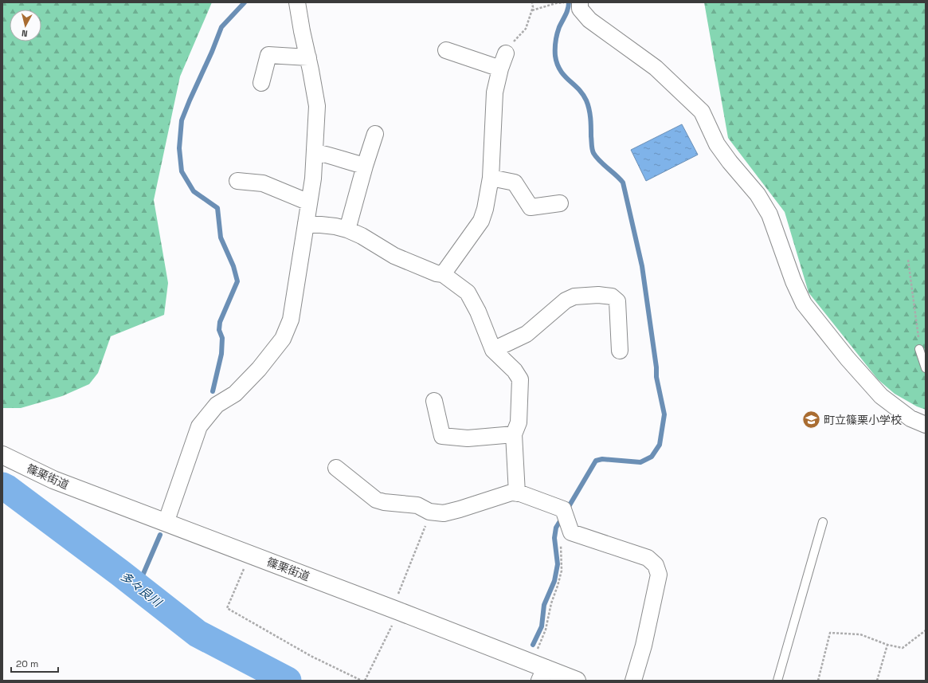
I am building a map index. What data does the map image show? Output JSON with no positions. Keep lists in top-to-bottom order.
{
  "streets": {
    "main road": ["篠栗街道"]
  },
  "water": ["多々良川"],
  "places": {
    "school or university": ["町立篠栗小学校"]
  },
  "scale_bar": "20 m",
  "north": "bottom"
}
